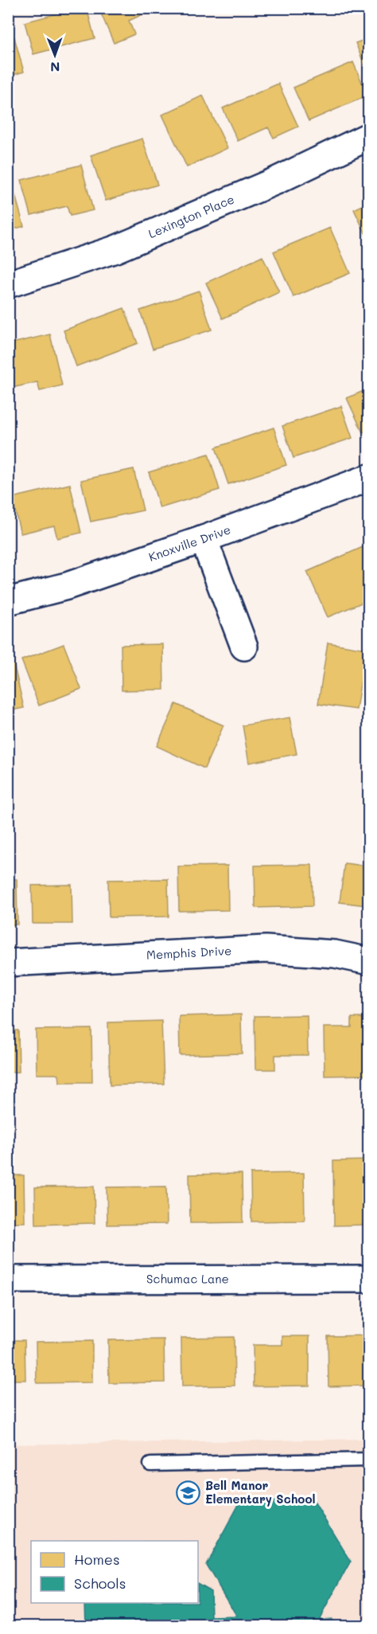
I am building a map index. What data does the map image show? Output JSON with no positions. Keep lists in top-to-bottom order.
{
  "streets": {
    "street": [
      "Lexington Place",
      "Knoxville Drive",
      "Memphis Drive",
      "Schumac Lane"
    ]
  },
  "places": {
    "school or university": ["Bell Manor Elementary School"]
  },
  "legend": ["Homes", "Schools"],
  "north": "bottom"
}
